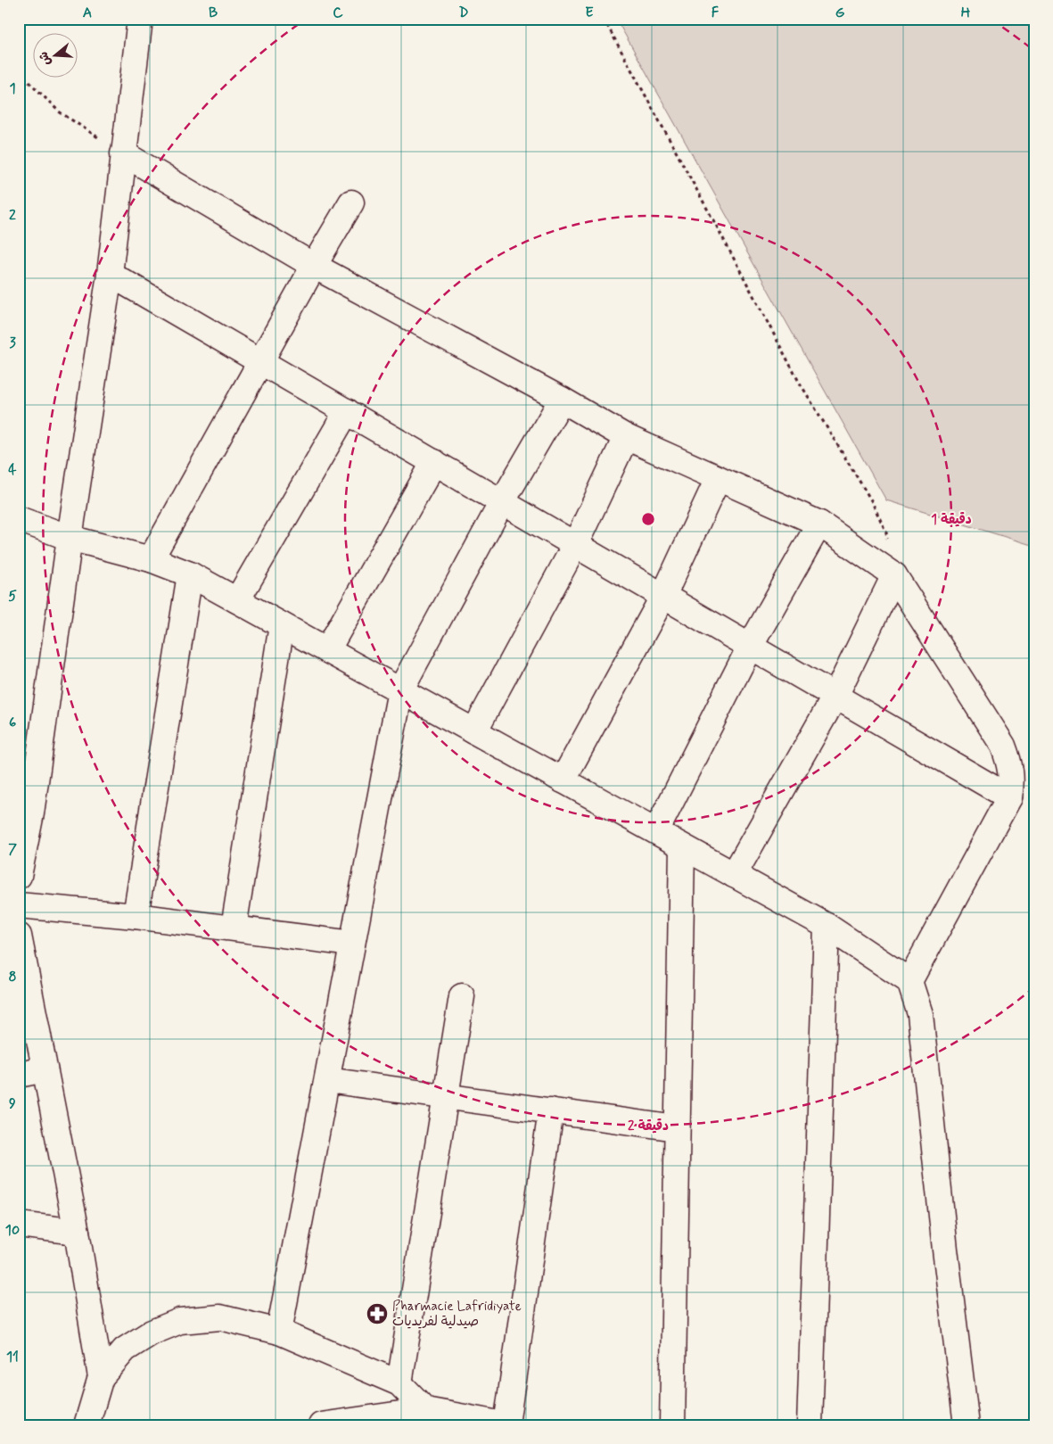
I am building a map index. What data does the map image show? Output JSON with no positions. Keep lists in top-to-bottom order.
{
  "places": {
    "pharmacy": ["Pharmacie Lafridiyate صيدلية لفريديات"]
  },
  "north": "left",
  "grid": {
    "columns": [
      "A",
      "B",
      "C",
      "D",
      "E",
      "F",
      "G",
      "H"
    ],
    "rows": [
      "1",
      "2",
      "3",
      "4",
      "5",
      "6",
      "7",
      "8",
      "9",
      "10",
      "11"
    ]
  },
  "rings": ["1 دقيقة", "2 دقيقة"]
}
